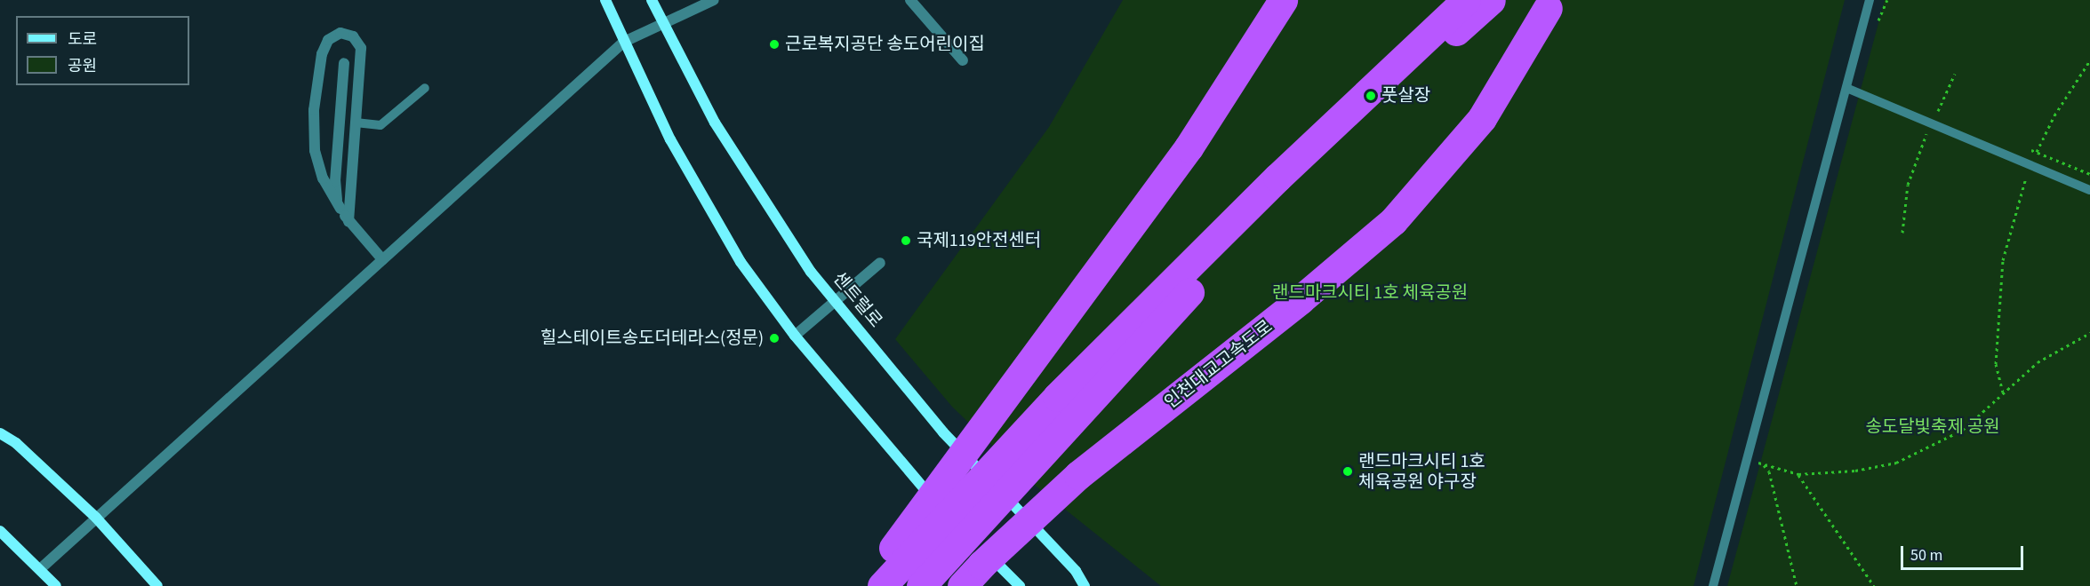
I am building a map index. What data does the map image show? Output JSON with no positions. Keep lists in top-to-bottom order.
{
  "streets": {
    "highway": ["인천대교고속도로"],
    "main road": ["센트럴로"]
  },
  "parks": ["랜드마크시티 1호 체육공원", "송도달빛축제 공원"],
  "places": [
    "근로복지공단 송도어린이집",
    "풋살장",
    "국제119안전센터",
    "힐스테이트송도더테라스(정문)",
    "랜드마크시티 1호 체육공원 야구장"
  ],
  "legend": ["도로", "공원"],
  "scale_bar": "50 m"
}
